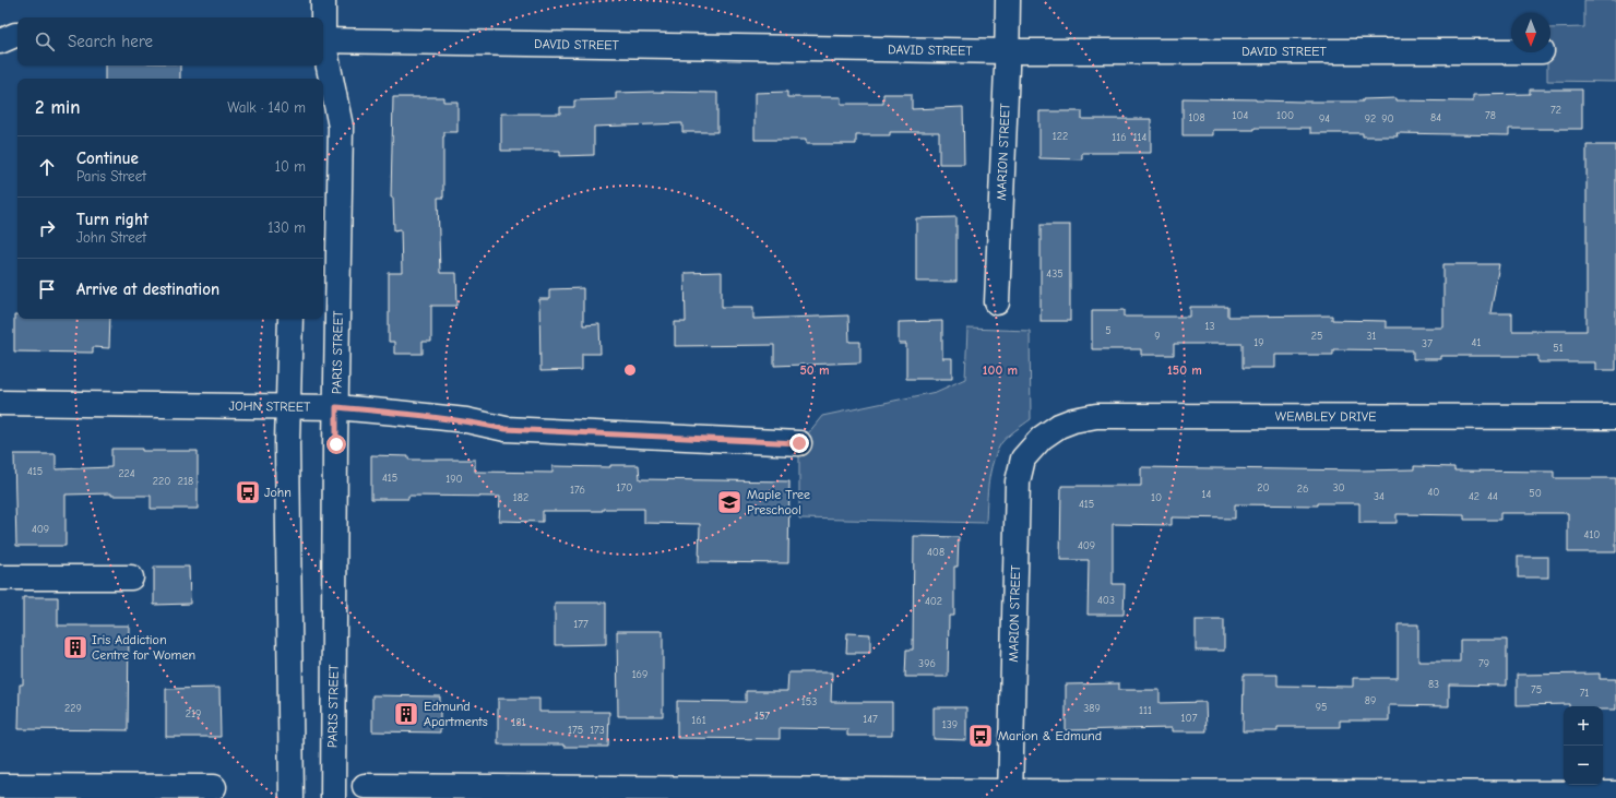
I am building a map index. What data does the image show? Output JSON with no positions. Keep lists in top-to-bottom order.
{
  "streets": {
    "street": [
      "DAVID STREET",
      "MARION STREET",
      "PARIS STREET",
      "JOHN STREET",
      "WEMBLEY DRIVE"
    ]
  },
  "crossings": [
    ["DAVID STREET", "MARION STREET"],
    ["MARION STREET", "WEMBLEY DRIVE"],
    ["PARIS STREET", "JOHN STREET"]
  ],
  "places": {
    "bus stop": ["John", "Marion & Edmund"],
    "school or university": ["Maple Tree Preschool"],
    "building": ["Iris Addiction Centre for Women", "Edmund Apartments"]
  },
  "house_numbers": [
    "72",
    "104",
    "100",
    "78",
    "108",
    "84",
    "94",
    "92",
    "90",
    "122",
    "116",
    "114",
    "435",
    "13",
    "5",
    "9",
    "25",
    "31",
    "19",
    "41",
    "37",
    "51",
    "415",
    "224",
    "415",
    "190",
    "220",
    "218",
    "170",
    "20",
    "30",
    "26",
    "176",
    "40",
    "50",
    "14",
    "34",
    "42",
    "44",
    "182",
    "10",
    "415",
    "409",
    "410",
    "409",
    "408",
    "403",
    "402",
    "177",
    "396",
    "79",
    "169",
    "83",
    "75",
    "71",
    "89",
    "153",
    "95",
    "229",
    "389",
    "111",
    "219",
    "157",
    "107",
    "147",
    "161",
    "181",
    "139",
    "175",
    "173"
  ],
  "north": "bottom",
  "page": {
    "search": "Search here",
    "heading": ["2 min", "Walk · 140 m"],
    "list": [
      ["Continue", "Paris Street", "10 m"],
      ["Turn right", "John Street", "130 m"],
      "Arrive at destination"
    ],
    "map_buttons": ["+", "−"]
  },
  "rings": ["50 m", "100 m", "150 m"]
}
